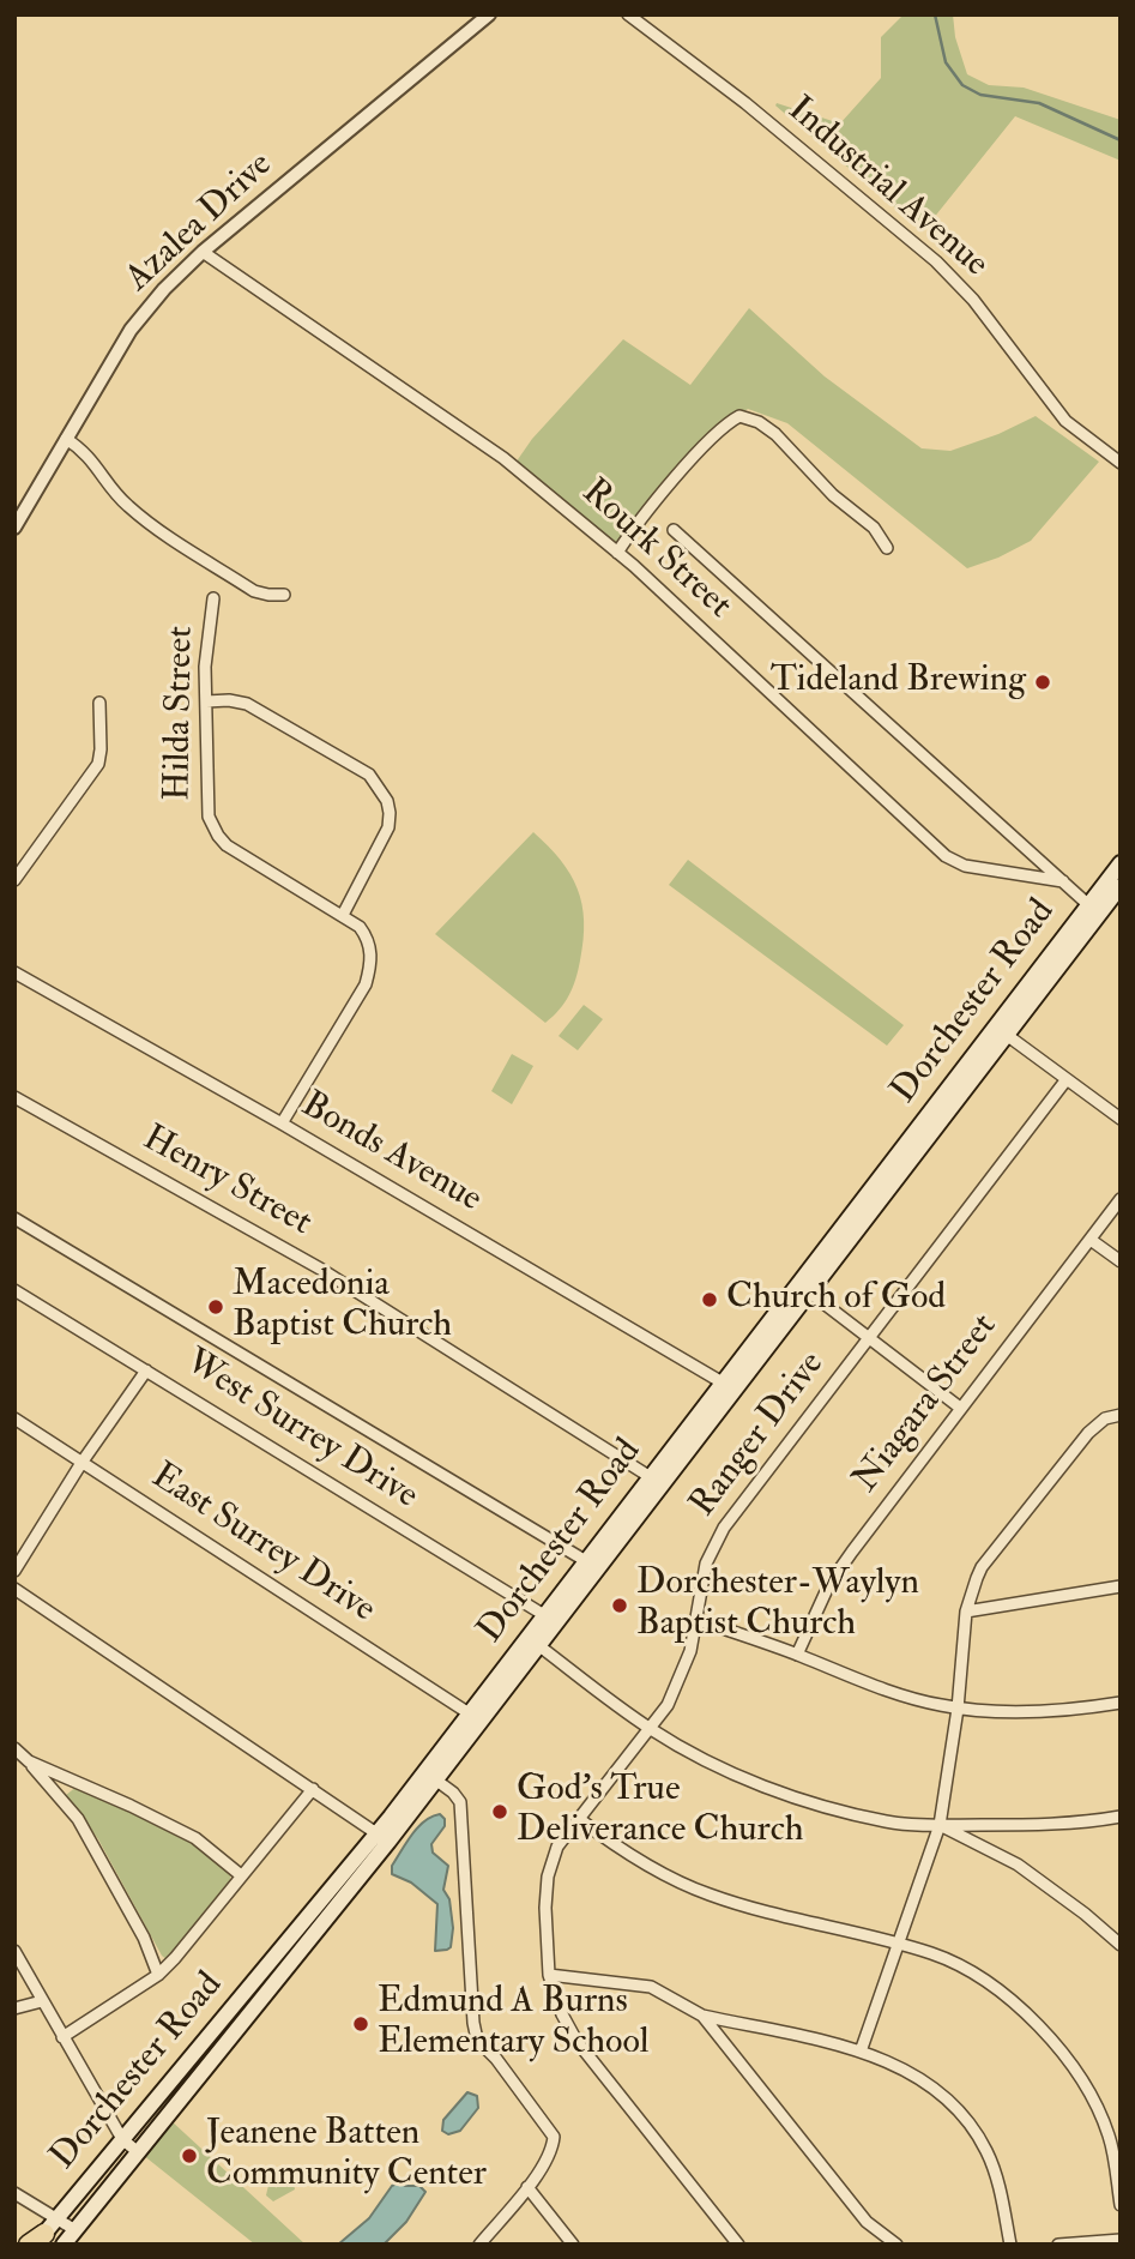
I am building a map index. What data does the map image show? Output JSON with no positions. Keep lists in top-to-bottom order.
{
  "streets": {
    "main road": ["Dorchester Road"],
    "street": [
      "Industrial Avenue",
      "Azalea Drive",
      "Rourk Street",
      "Hilda Street",
      "Bonds Avenue",
      "Henry Street",
      "Niagara Street",
      "West Surrey Drive",
      "Ranger Drive",
      "East Surrey Drive"
    ]
  },
  "crossings": [
    ["Azalea Drive", "Rourk Street"],
    ["Hilda Street", "Bonds Avenue"],
    ["Dorchester Road", "Bonds Avenue"],
    ["Dorchester Road", "Henry Street"],
    ["Dorchester Road", "West Surrey Drive"],
    ["Dorchester Road", "East Surrey Drive"]
  ],
  "places": [
    "Tideland Brewing",
    "Church of God",
    "Macedonia Baptist Church",
    "Dorchester-Waylyn Baptist Church",
    "God's True Deliverance Church",
    "Edmund A Burns Elementary School",
    "Jeanene Batten Community Center"
  ]
}
